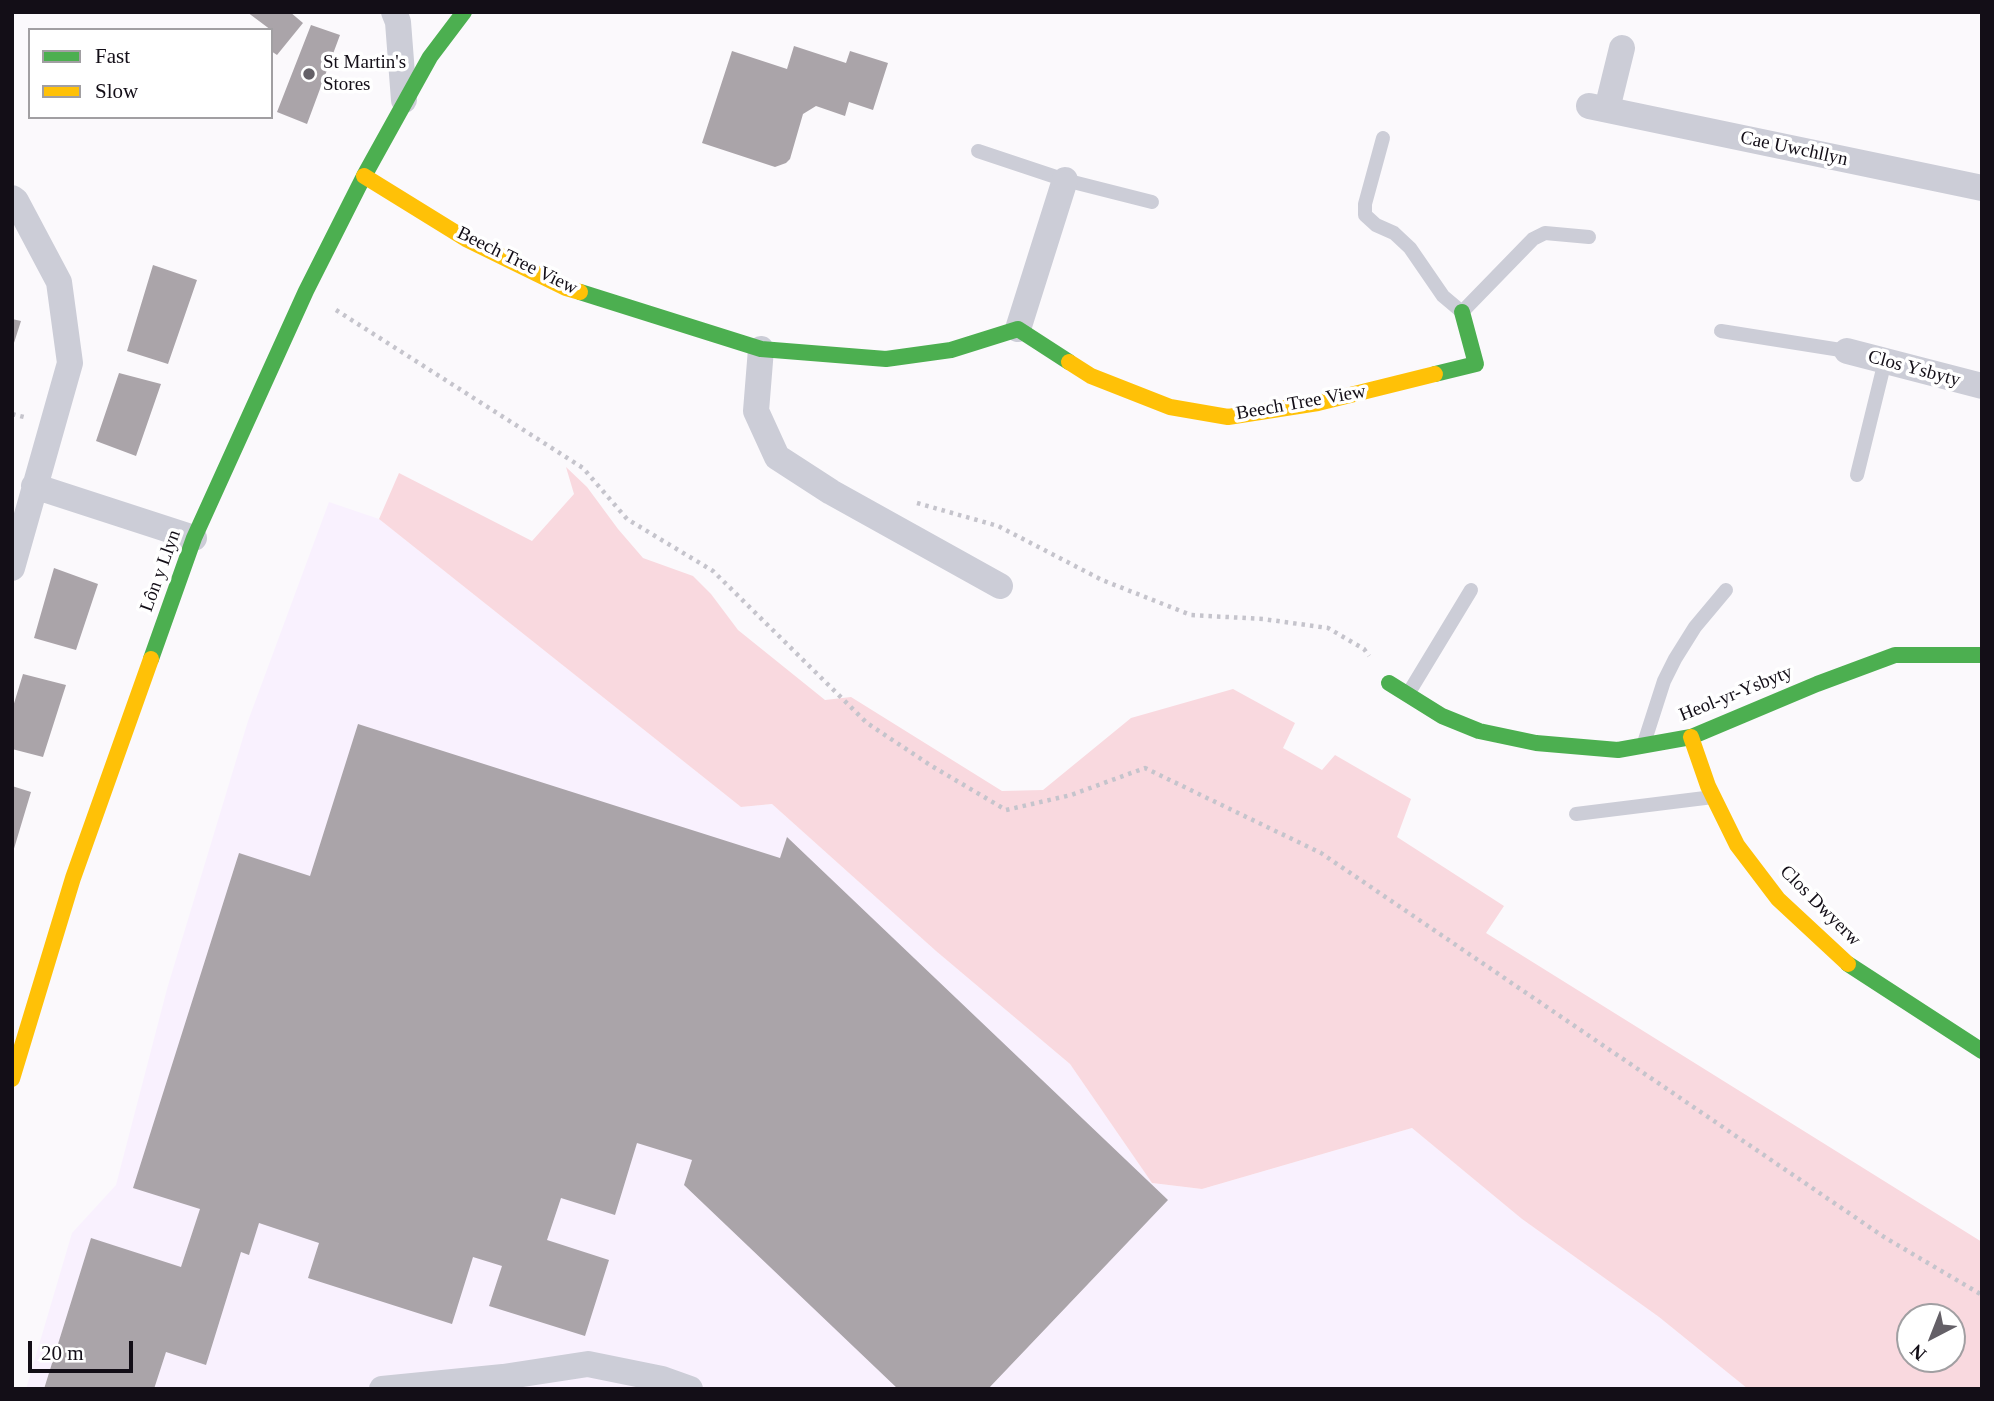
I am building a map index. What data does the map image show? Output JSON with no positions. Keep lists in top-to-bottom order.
{
  "streets": {
    "street": [
      "Cae Uwchllyn",
      "Beech Tree View",
      "Clos Ysbyty",
      "Lôn y Llyn",
      "Heol-yr-Ysbyty",
      "Clos Dwyerw"
    ]
  },
  "crossings": [
    ["Beech Tree View", "Lôn y Llyn"],
    ["Heol-yr-Ysbyty", "Clos Dwyerw"]
  ],
  "places": ["St Martin's Stores"],
  "legend": ["Fast", "Slow"],
  "scale_bar": "20 m",
  "north": "bottom left"
}
